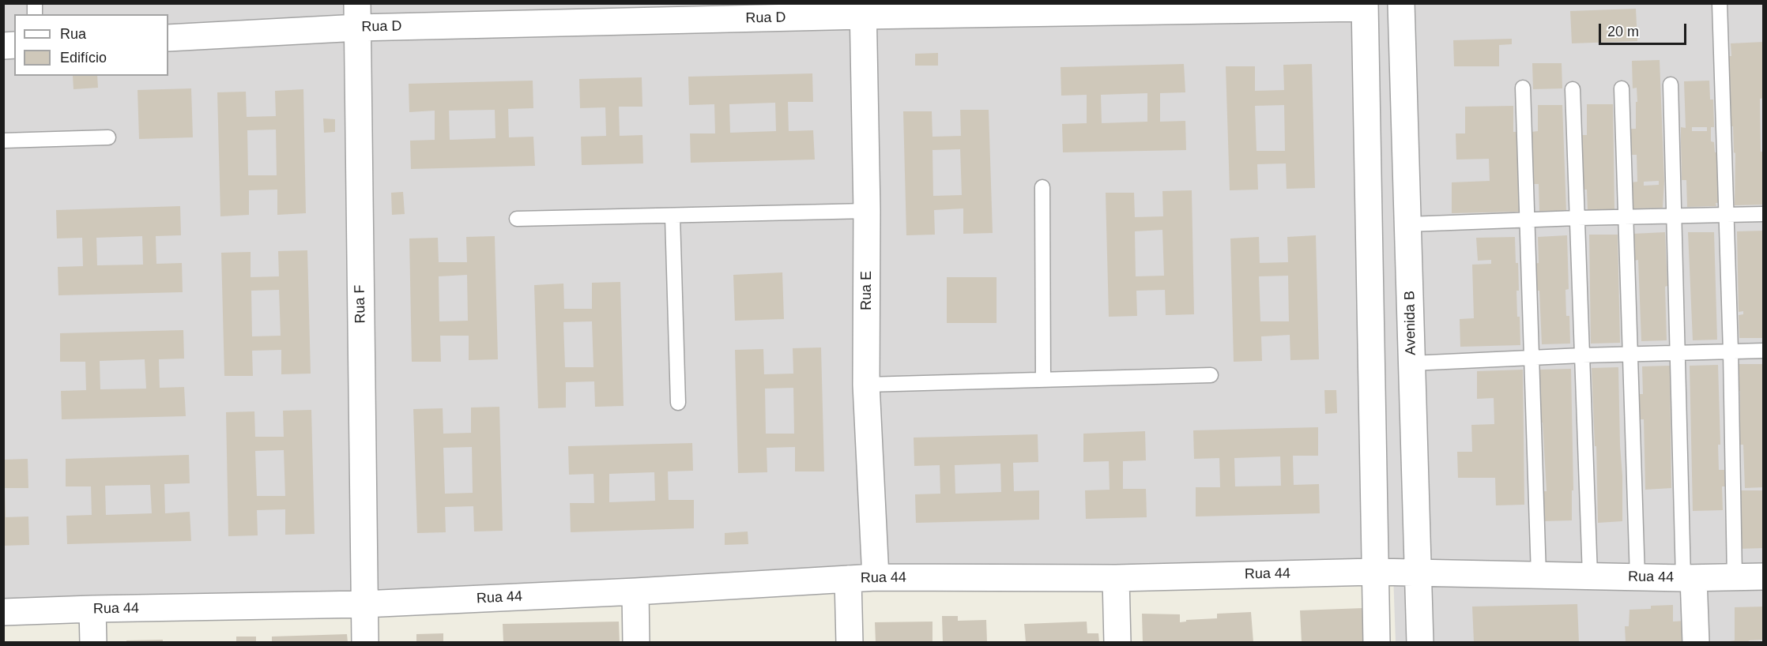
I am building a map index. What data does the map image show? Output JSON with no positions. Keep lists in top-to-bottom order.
{
  "streets": {
    "street": [
      "Rua D",
      "Rua E",
      "Rua F",
      "Avenida B",
      "Rua 44"
    ]
  },
  "crossings": [
    ["Rua D", "Rua E"],
    ["Rua D", "Rua F"],
    ["Rua E", "Rua 44"],
    ["Rua F", "Rua 44"],
    ["Avenida B", "Rua 44"]
  ],
  "legend": ["Rua", "Edifício"],
  "scale_bar": "20 m"
}
